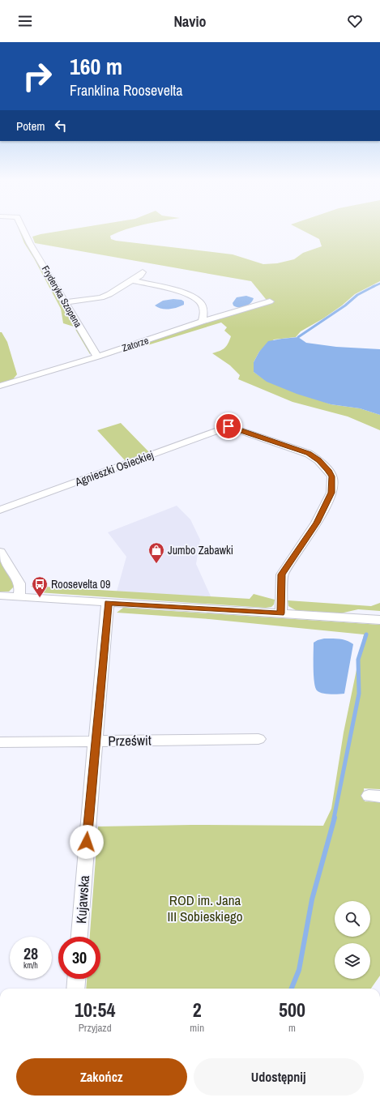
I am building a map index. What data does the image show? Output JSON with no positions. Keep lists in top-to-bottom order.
{
  "streets": {
    "street": [
      "Fryderyka Szopena",
      "Zatorze",
      "Agnieszki Osieckiej",
      "Prześwit",
      "Kujawska"
    ]
  },
  "crossings": [
    ["Fryderyka Szopena", "Zatorze"],
    ["Prześwit", "Kujawska"]
  ],
  "parks": ["ROD im. Jana III Sobieskiego"],
  "places": {
    "shop": ["Jumbo Zabawki"],
    "bus stop": ["Roosevelta 09"]
  },
  "page": {
    "header": "Navio",
    "turn": ["160 m", "Franklina Roosevelta"],
    "then": "Potem",
    "speed": "28 km/h",
    "limit": "30",
    "eta": [
      "10:54",
      "Przyjazd",
      "2",
      "min",
      "500",
      "m"
    ],
    "buttons": ["Zakończ", "Udostępnij"]
  }
}
